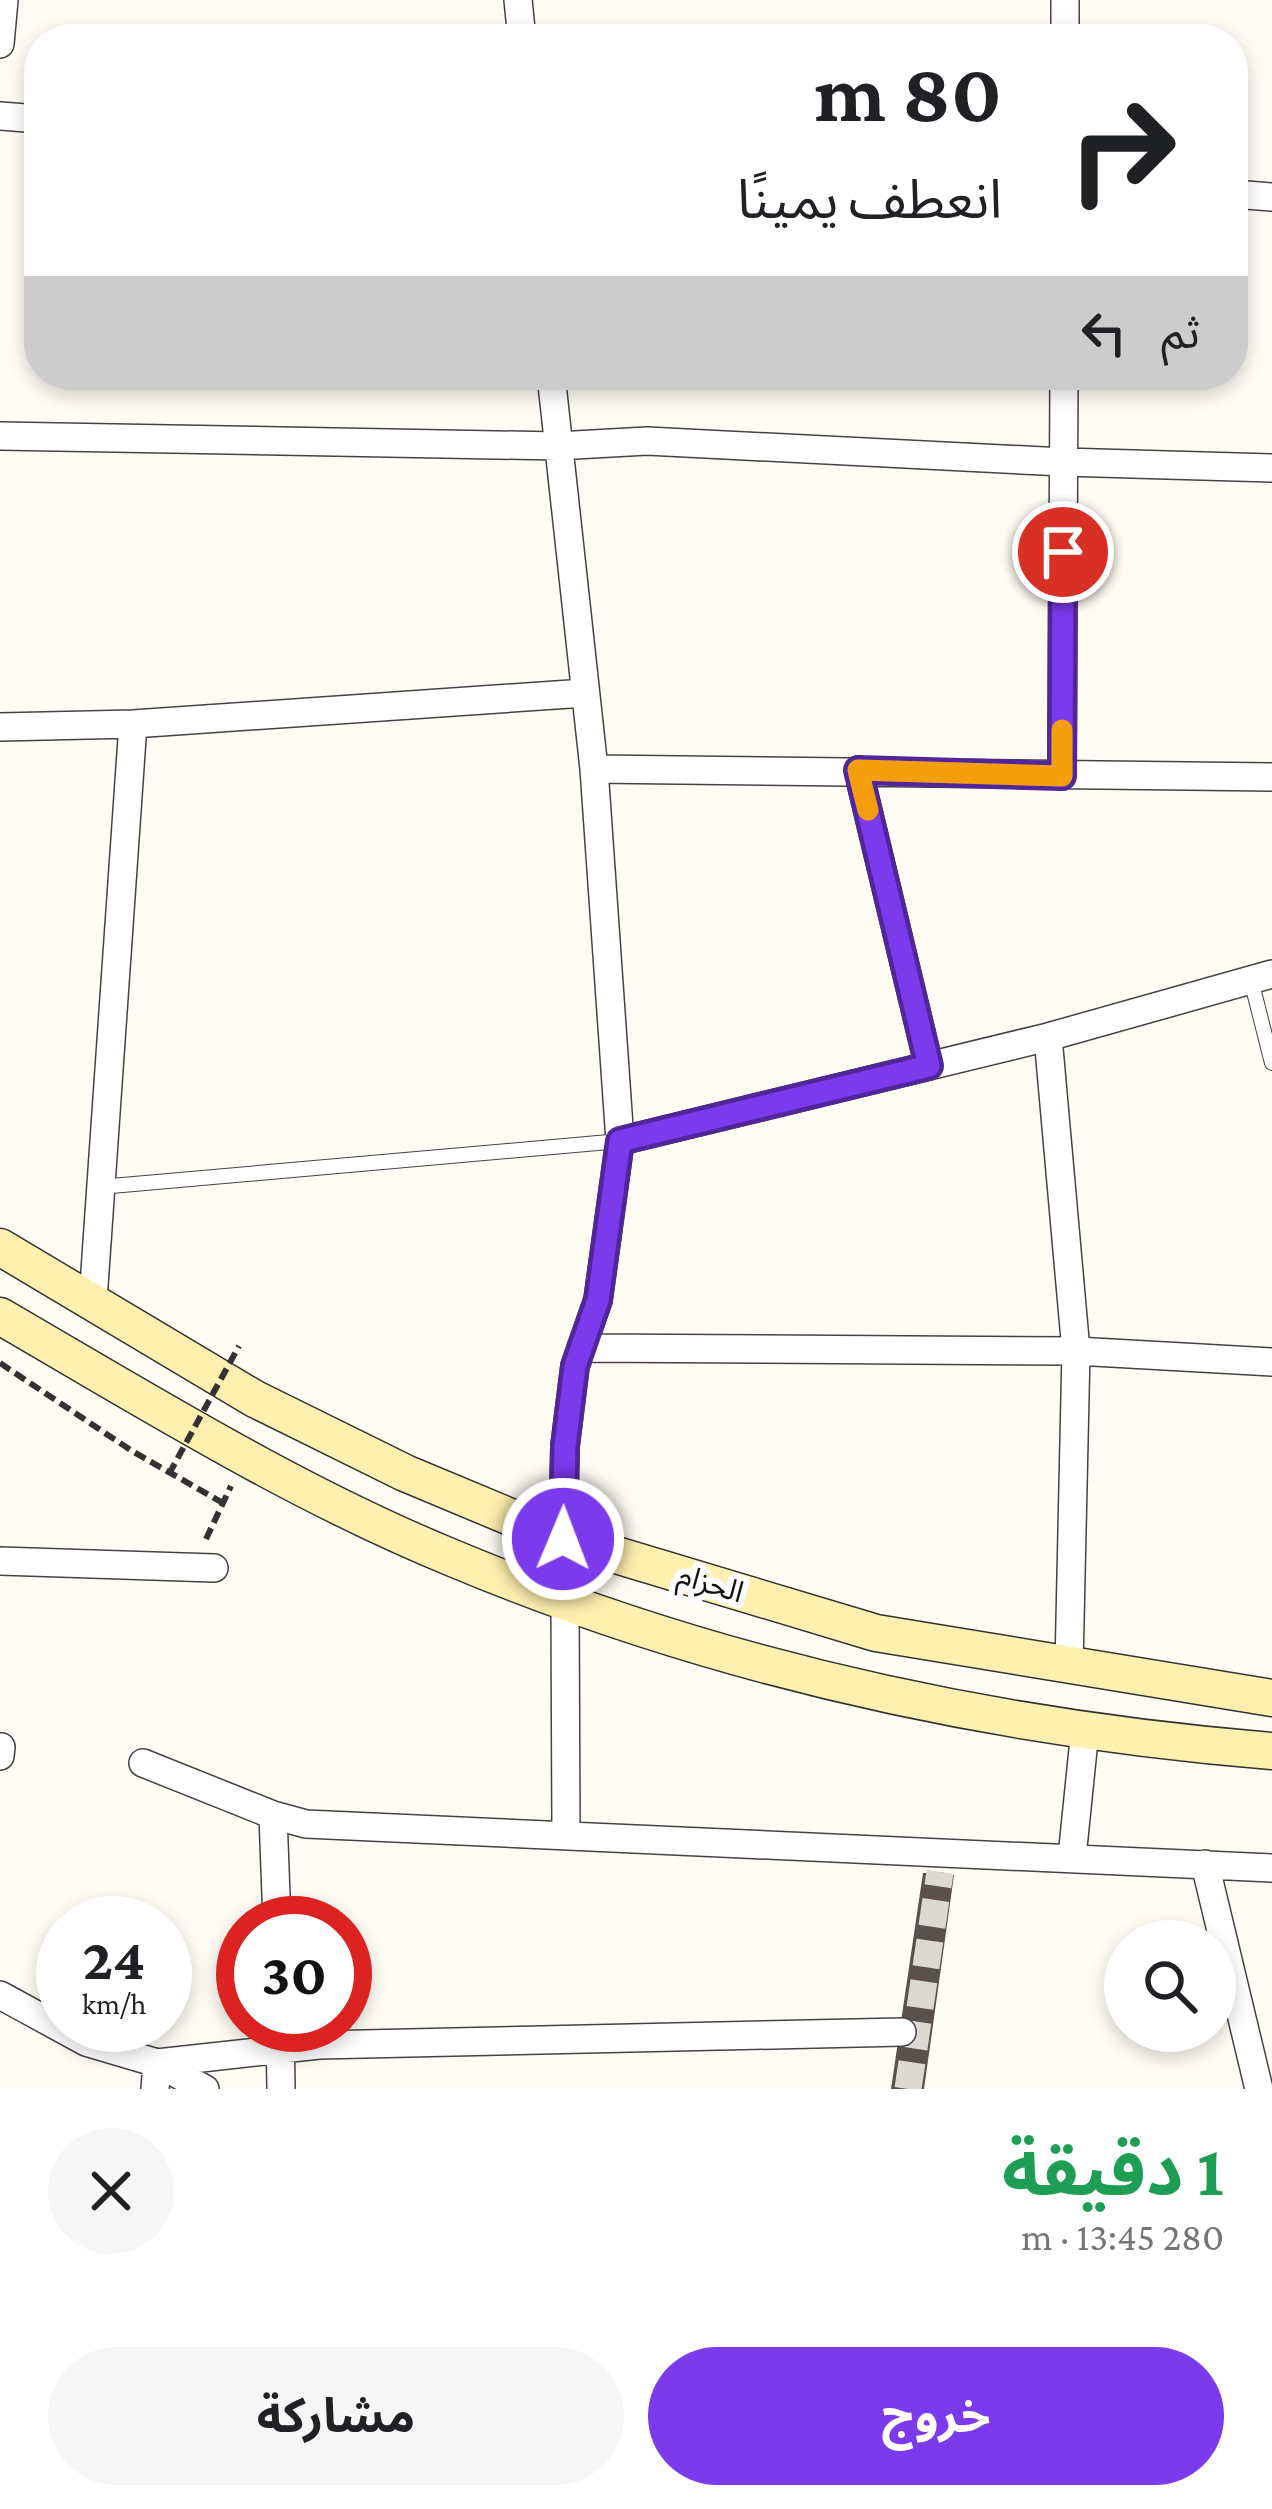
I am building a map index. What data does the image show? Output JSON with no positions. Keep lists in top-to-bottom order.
{
  "streets": {
    "main road": ["الحزام"]
  },
  "page": {
    "turn": ["80 m", "انعطف يمينًا"],
    "then": "ثم",
    "speed": "24 km/h",
    "limit": "30",
    "heading": ["1 دقيقة", "280 m · 13:45"],
    "buttons": ["خروج", "مشاركة"]
  }
}
